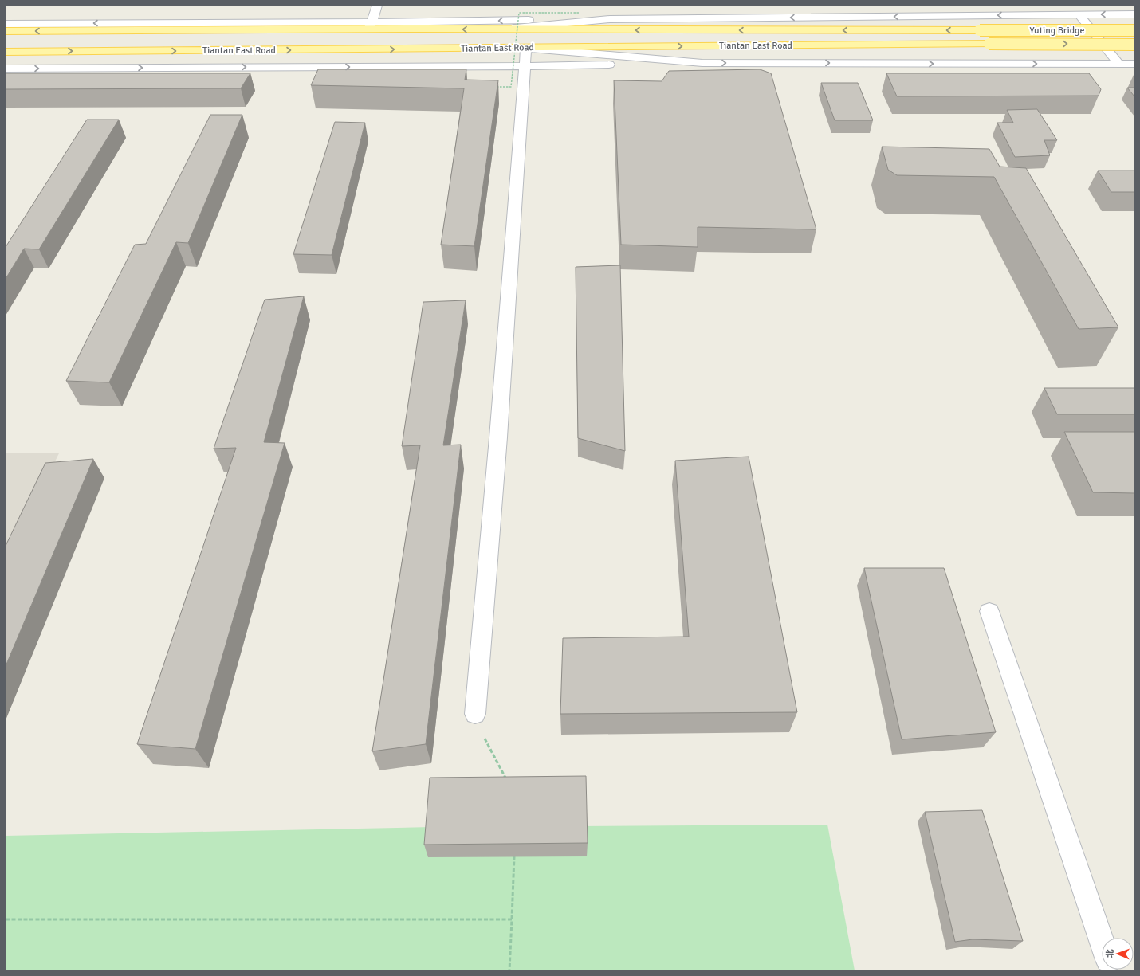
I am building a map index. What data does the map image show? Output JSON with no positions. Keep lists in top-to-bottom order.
{
  "streets": {
    "main road": ["Yuting Bridge", "Tiantan East Road"]
  },
  "crossings": [
    ["Yuting Bridge", "Tiantan East Road"]
  ],
  "north": "left"
}
